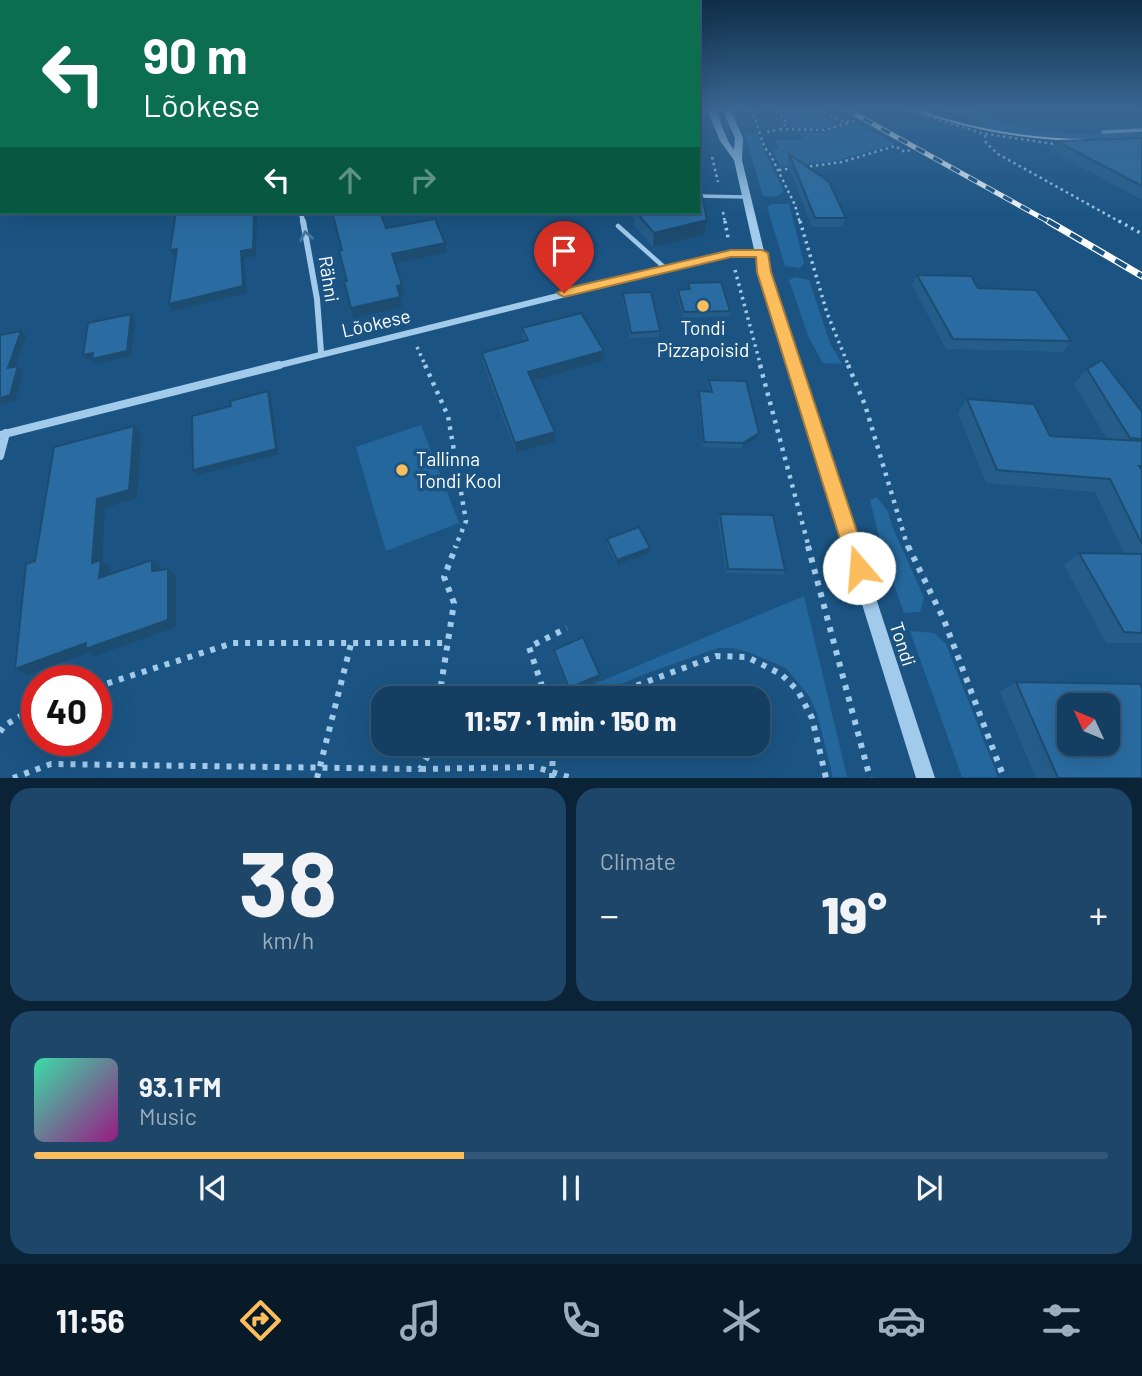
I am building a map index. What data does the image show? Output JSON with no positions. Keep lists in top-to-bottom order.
{
  "streets": {
    "street": ["Rähni", "Lõokese", "Tondi"]
  },
  "crossings": [
    ["Rähni", "Lõokese"],
    ["Lõokese", "Tondi"]
  ],
  "one_way": ["Rähni"],
  "places": ["Tondi Pizzapoisid", "Tallinna Tondi Kool"],
  "north": "top left",
  "page": {
    "turn": ["90 m", "Lõokese"],
    "limit": "40",
    "trip": "11:57 · 1 min · 150 m",
    "tile": [
      ["38", "km/h"],
      "Climate"
    ],
    "heat": ["−", "19°", "+"],
    "song": ["93.1 FM", "Music"],
    "tabs": "11:56"
  }
}
